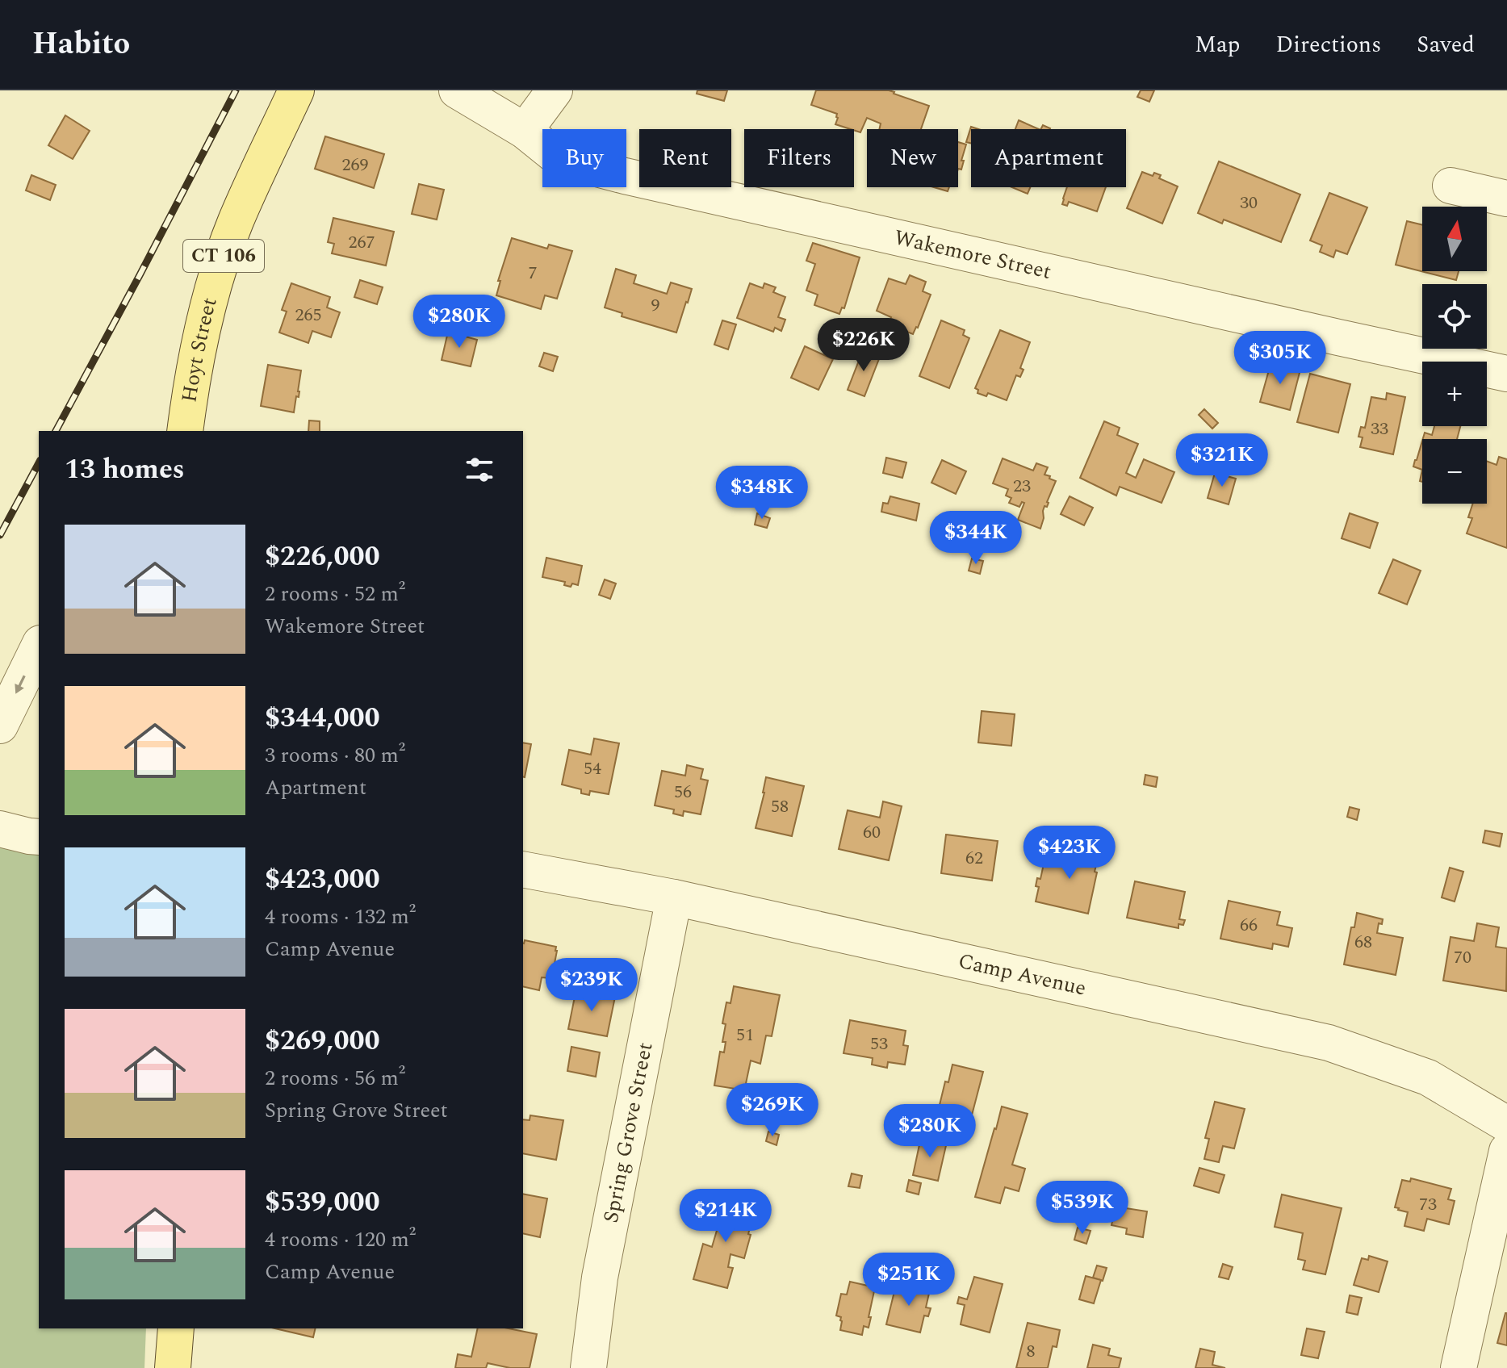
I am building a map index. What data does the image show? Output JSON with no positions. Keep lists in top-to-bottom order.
{
  "streets": {
    "main road": ["CT 106", "Hoyt Street"],
    "street": ["Wakemore Street", "Camp Avenue", "Spring Grove Street"]
  },
  "crossings": [
    ["Camp Avenue", "Spring Grove Street"]
  ],
  "house_numbers": [
    "269",
    "30",
    "267",
    "7",
    "9",
    "265",
    "33",
    "23",
    "54",
    "56",
    "58",
    "60",
    "62",
    "66",
    "68",
    "70",
    "51",
    "53",
    "73",
    "8"
  ],
  "north": "top",
  "page": {
    "header": "Habito",
    "nav": ["Map", "Directions", "Saved"],
    "chip": [
      "Buy",
      "Rent",
      "Filters",
      "New",
      "Apartment"
    ],
    "map_buttons": ["+", "−"],
    "price": [
      "$280K",
      "$226K",
      "$305K",
      "$321K",
      "$348K",
      "$344K",
      "$423K",
      "$239K",
      "$269K",
      "$280K",
      "$539K",
      "$214K",
      "$251K"
    ],
    "heading": "13 homes",
    "list": [
      {
        "name": "$226,000",
        "note": "2 rooms · 52 m² · Wakemore Street"
      },
      {
        "name": "$344,000",
        "note": "3 rooms · 80 m² · Apartment"
      },
      {
        "name": "$423,000",
        "note": "4 rooms · 132 m² · Camp Avenue"
      },
      {
        "name": "$269,000",
        "note": "2 rooms · 56 m² · Spring Grove Street"
      },
      {
        "name": "$539,000",
        "note": "4 rooms · 120 m² · Camp Avenue"
      }
    ]
  }
}
